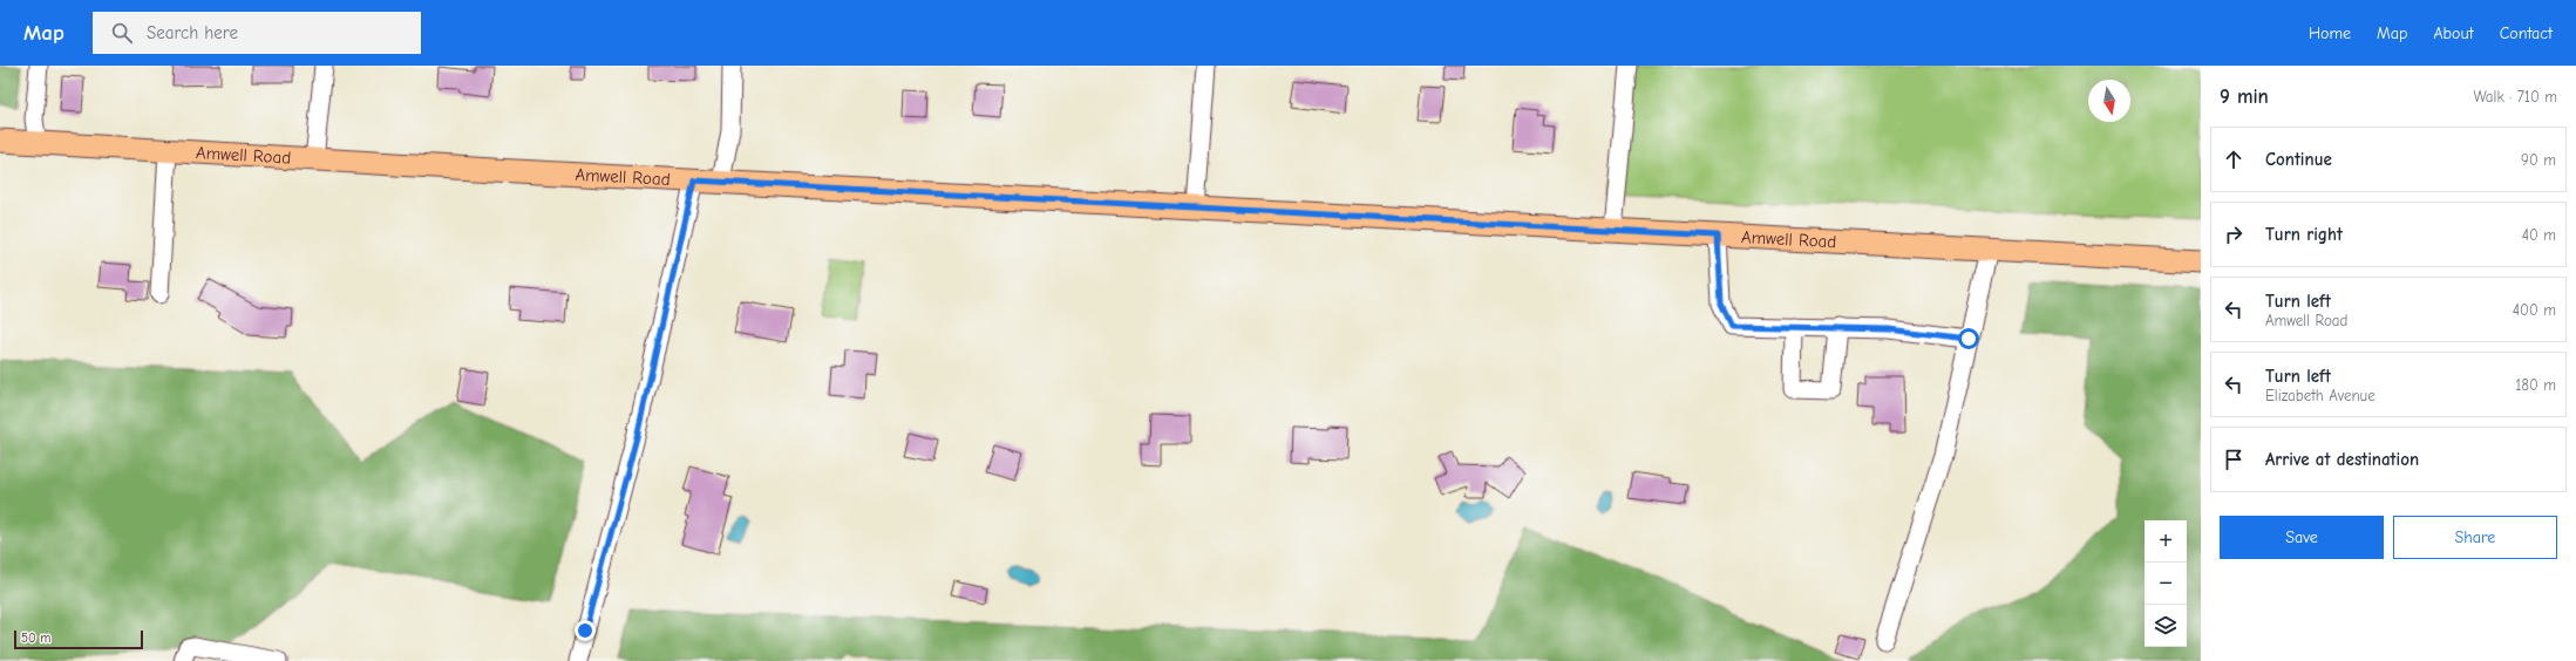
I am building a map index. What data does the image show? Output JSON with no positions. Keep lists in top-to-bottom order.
{
  "streets": {
    "main road": ["Amwell Road"]
  },
  "scale_bar": "50 m",
  "north": "bottom",
  "page": {
    "header": "Map",
    "search": "Search here",
    "nav": [
      "Home",
      "Map",
      "About",
      "Contact"
    ],
    "heading": ["9 min", "Walk · 710 m"],
    "list": [
      ["Continue", "90 m"],
      ["Turn right", "40 m"],
      ["Turn left", "Amwell Road", "400 m"],
      ["Turn left", "Elizabeth Avenue", "180 m"],
      "Arrive at destination"
    ],
    "buttons": ["Save", "Share"],
    "map_buttons": ["+", "−"],
    "scale": "50 m"
  }
}
